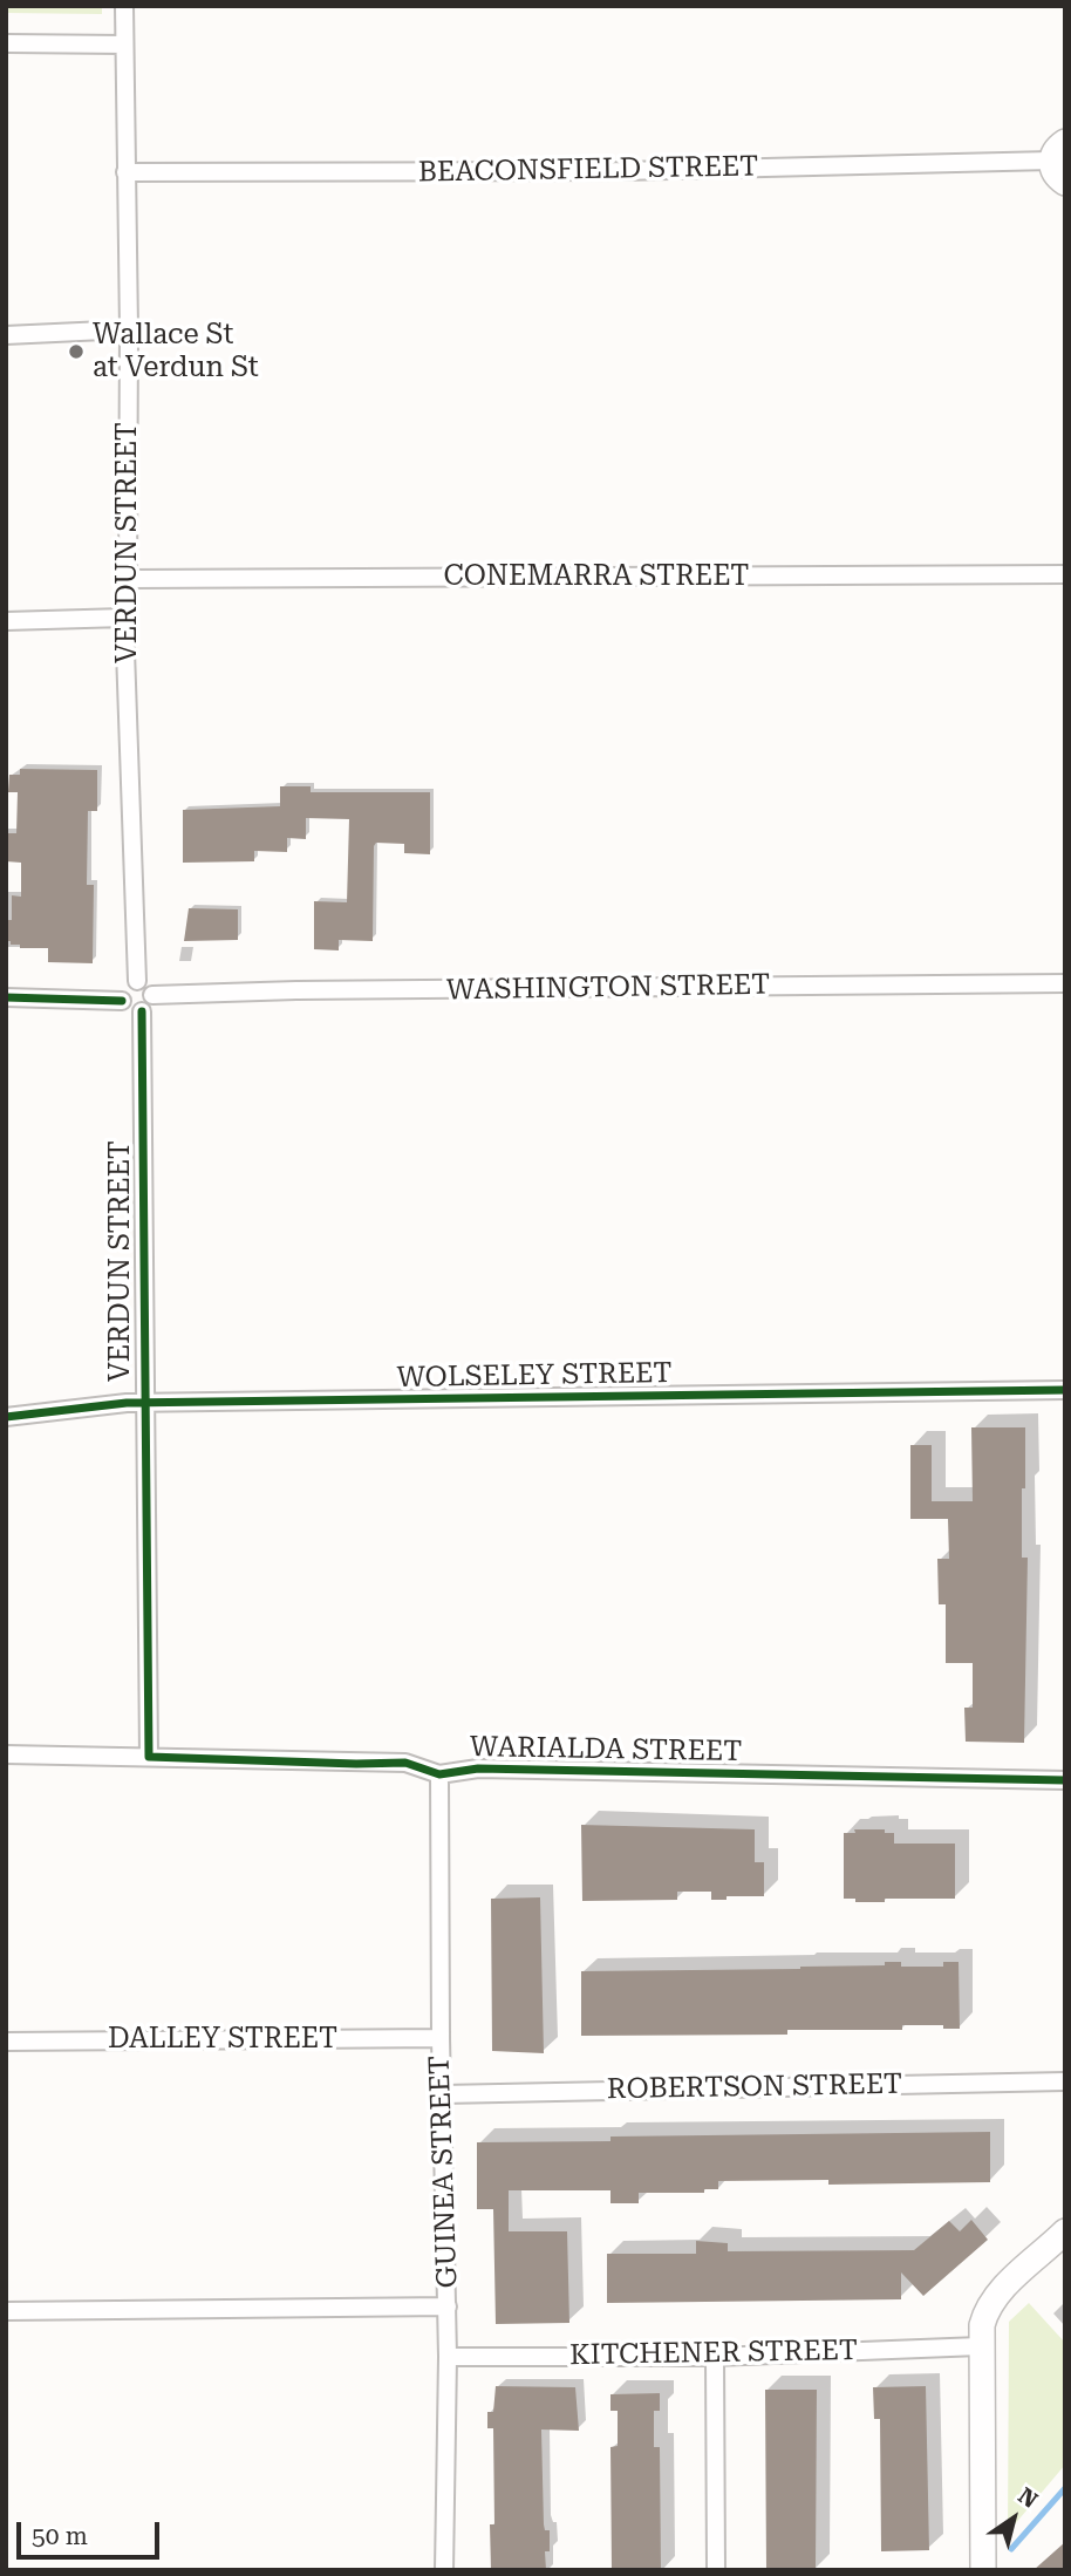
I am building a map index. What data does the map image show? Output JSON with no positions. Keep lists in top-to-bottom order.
{
  "streets": {
    "street": [
      "BEACONSFIELD STREET",
      "VERDUN STREET",
      "CONEMARRA STREET",
      "WASHINGTON STREET",
      "WOLSELEY STREET",
      "WARIALDA STREET",
      "DALLEY STREET",
      "ROBERTSON STREET",
      "GUINEA STREET",
      "KITCHENER STREET"
    ]
  },
  "crossings": [
    ["BEACONSFIELD STREET", "VERDUN STREET"],
    ["VERDUN STREET", "CONEMARRA STREET"],
    ["VERDUN STREET", "WASHINGTON STREET"],
    ["VERDUN STREET", "WOLSELEY STREET"],
    ["VERDUN STREET", "WARIALDA STREET"],
    ["WARIALDA STREET", "GUINEA STREET"],
    ["DALLEY STREET", "GUINEA STREET"],
    ["ROBERTSON STREET", "GUINEA STREET"],
    ["GUINEA STREET", "KITCHENER STREET"]
  ],
  "places": ["Wallace St at Verdun St"],
  "scale_bar": "50 m",
  "north": "top right"
}
